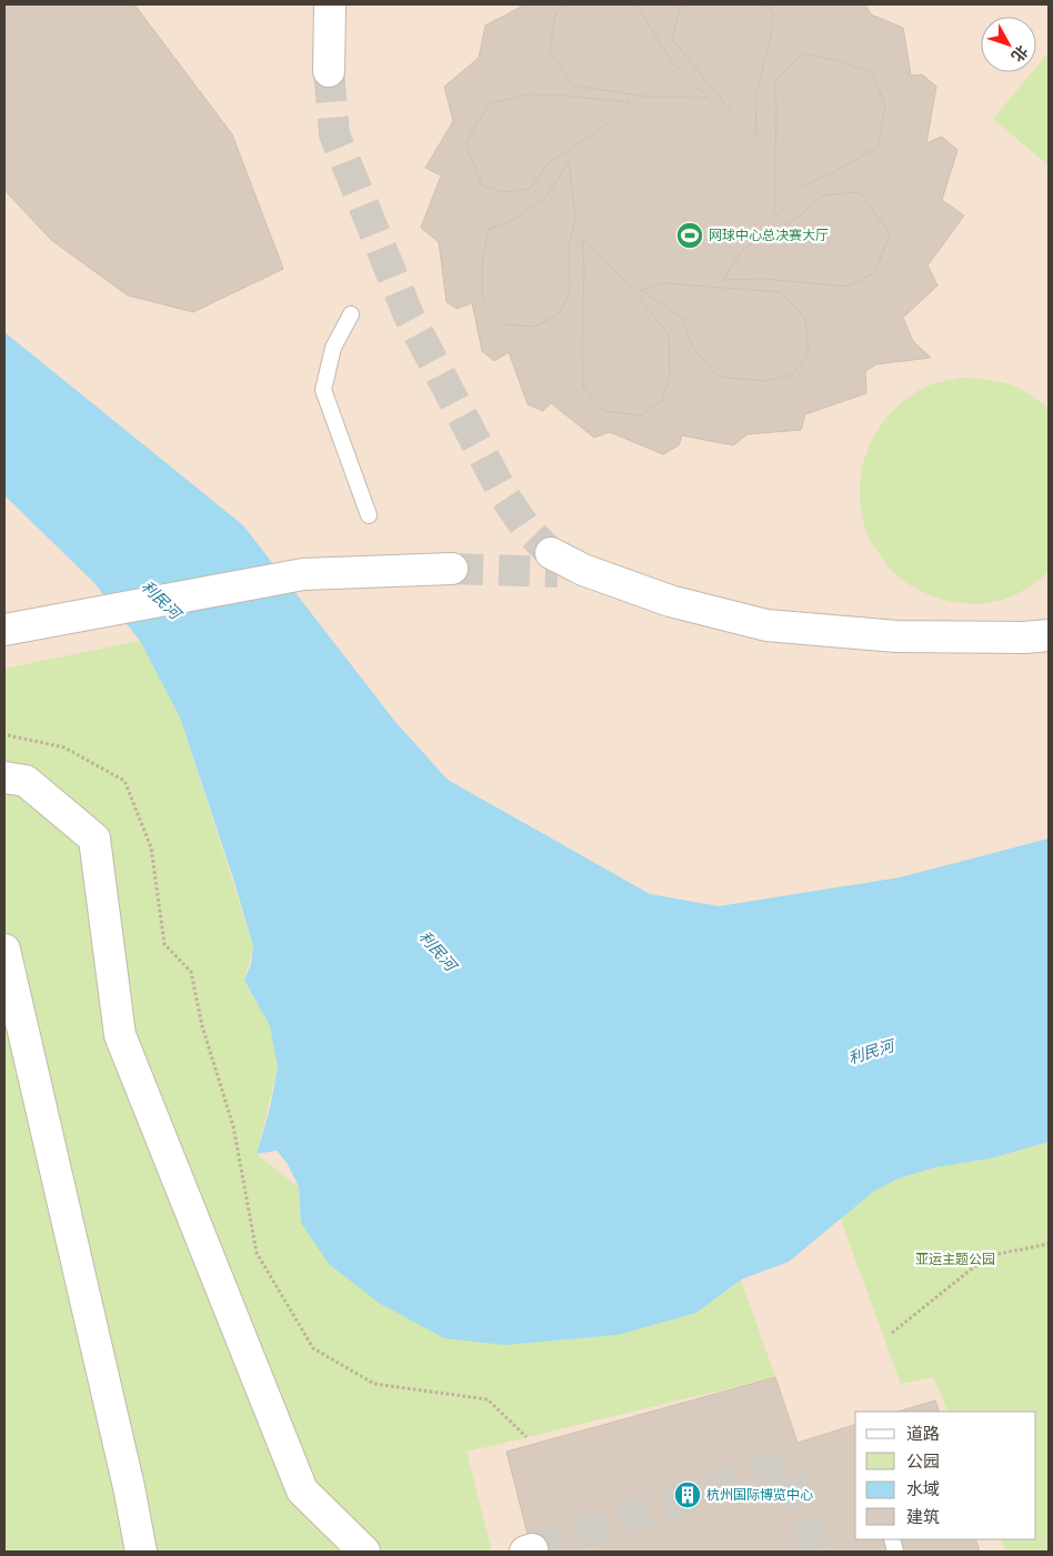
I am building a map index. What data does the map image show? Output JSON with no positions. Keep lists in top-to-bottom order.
{
  "water": ["利民河"],
  "parks": ["亚运主题公园"],
  "places": {
    "sports": ["网球中心总决赛大厅"],
    "building": ["杭州国际博览中心"]
  },
  "legend": [
    "道路",
    "公园",
    "水域",
    "建筑"
  ],
  "north": "bottom right"
}
